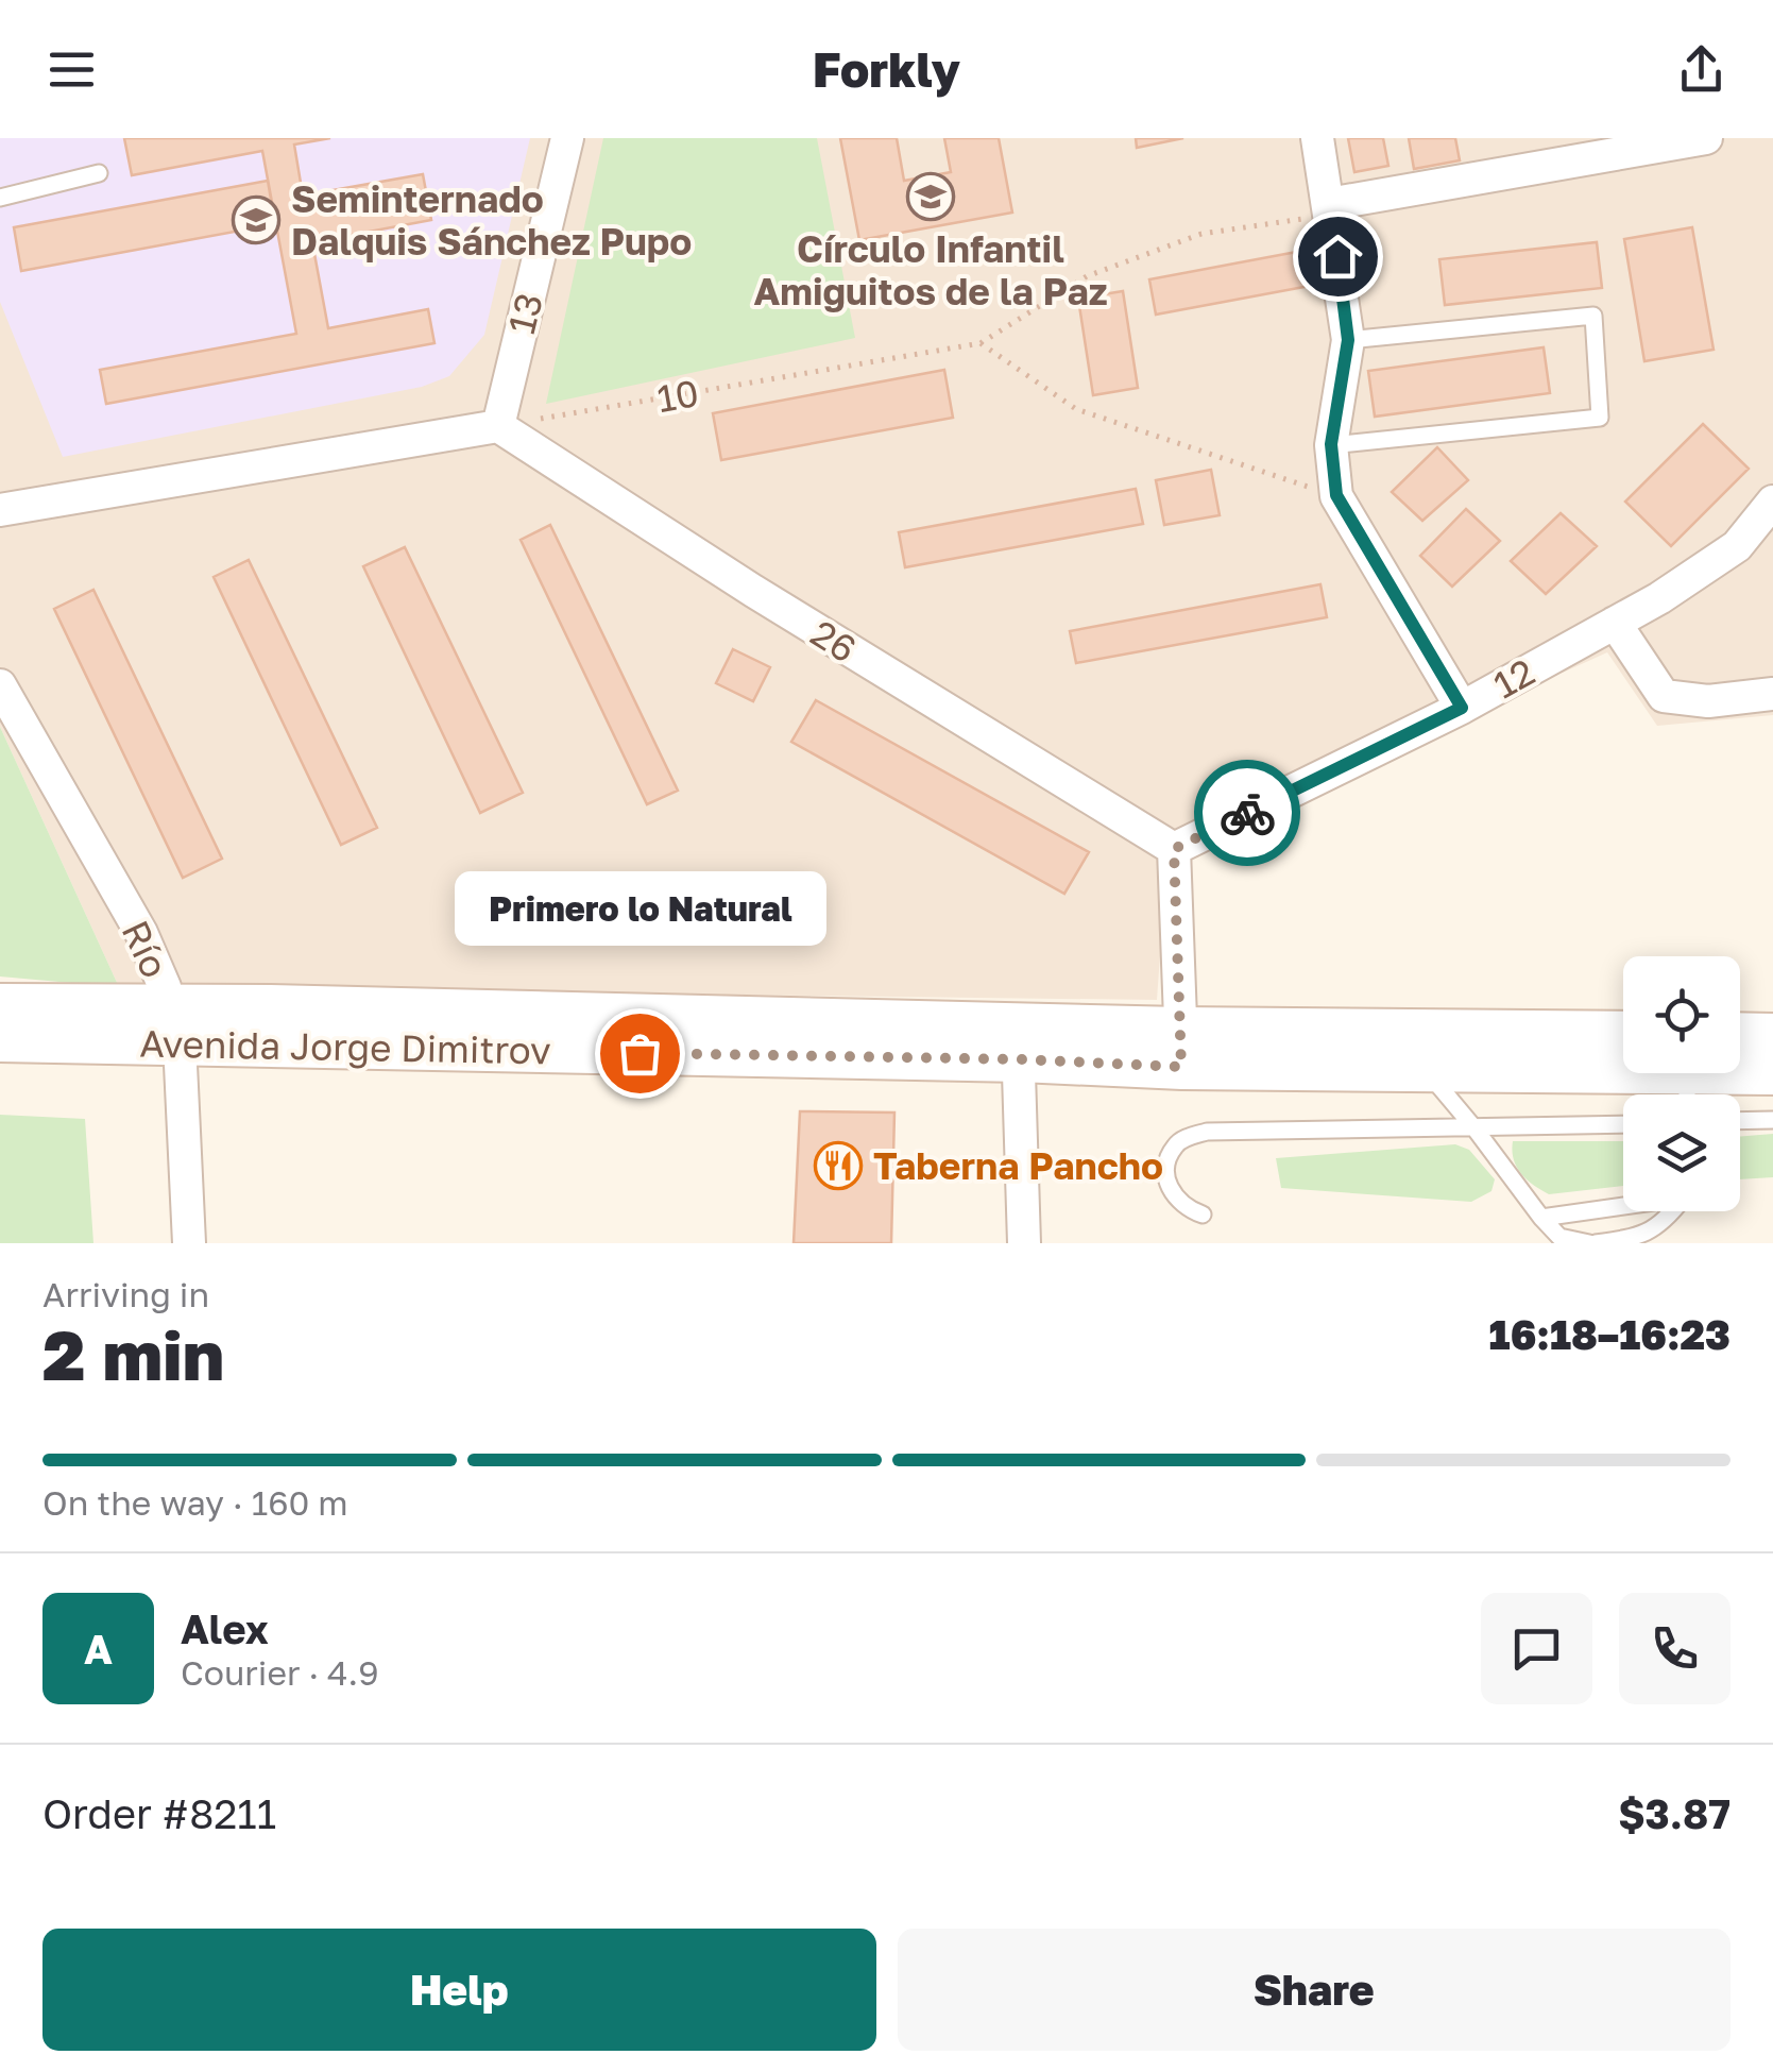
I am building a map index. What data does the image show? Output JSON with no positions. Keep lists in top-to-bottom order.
{
  "streets": {
    "main road": ["Avenida Jorge Dimitrov"],
    "street": [
      "13",
      "26",
      "12",
      "Río"
    ],
    "path": ["10"]
  },
  "crossings": [
    ["13", "10"],
    ["13", "26"],
    ["10", "26"],
    ["26", "12"],
    ["Río", "Avenida Jorge Dimitrov"]
  ],
  "places": {
    "school or university": ["Círculo Infantil Amiguitos de la Paz", "Seminternado Dalquis Sánchez Pupo"],
    "other": ["Primero lo Natural"],
    "restaurant": ["Taberna Pancho"]
  },
  "page": {
    "header": "Forkly",
    "bubble": "Primero lo Natural",
    "heading": ["2 min", "Arriving in", "16:18–16:23"],
    "panel": [
      "Alex",
      "Courier · 4.9",
      "Order #8211",
      "$3.87"
    ],
    "bar": "On the way · 160 m",
    "round": "A",
    "buttons": ["Help", "Share"]
  }
}
